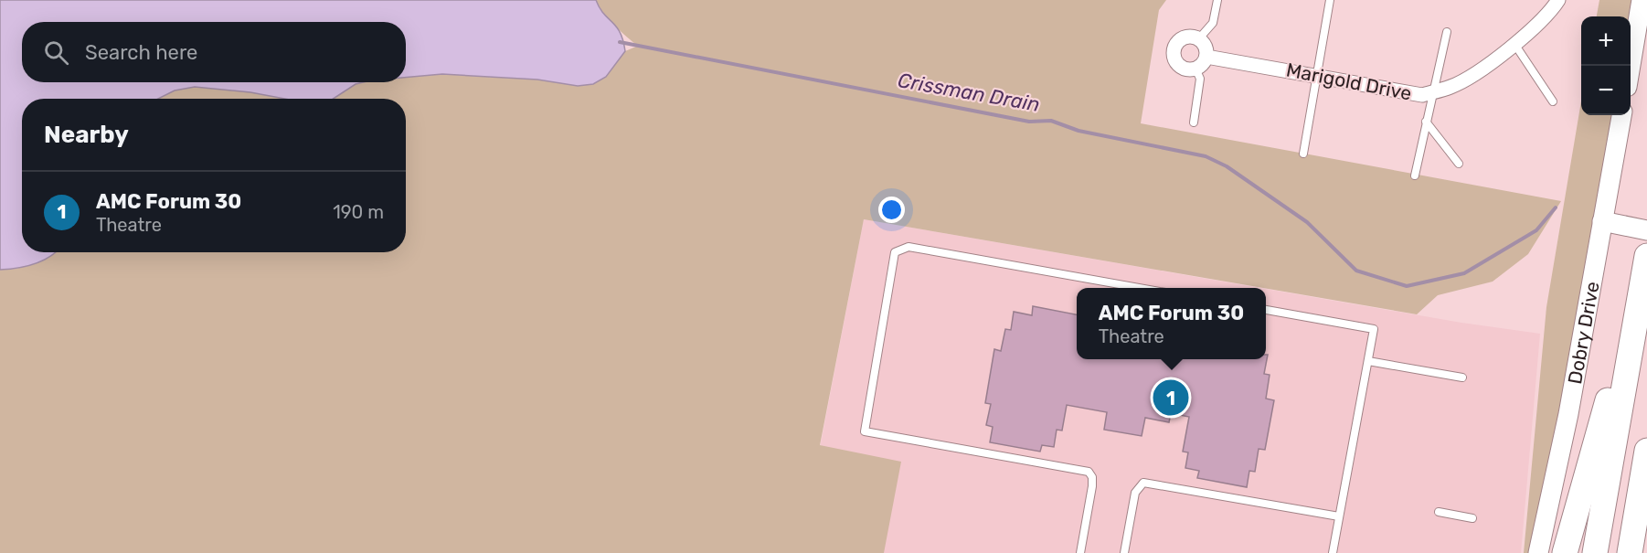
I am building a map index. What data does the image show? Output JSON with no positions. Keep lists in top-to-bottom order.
{
  "streets": {
    "street": ["Marigold Drive", "Dobry Drive"]
  },
  "water": ["Crissman Drain"],
  "page": {
    "map_buttons": ["+", "−"],
    "search": "Search here",
    "heading": "Nearby",
    "list": [
      {
        "mark": "1",
        "name": "AMC Forum 30",
        "note": "Theatre",
        "value": "190 m"
      }
    ],
    "popup": ["AMC Forum 30", "Theatre"],
    "pins": "1"
  }
}
